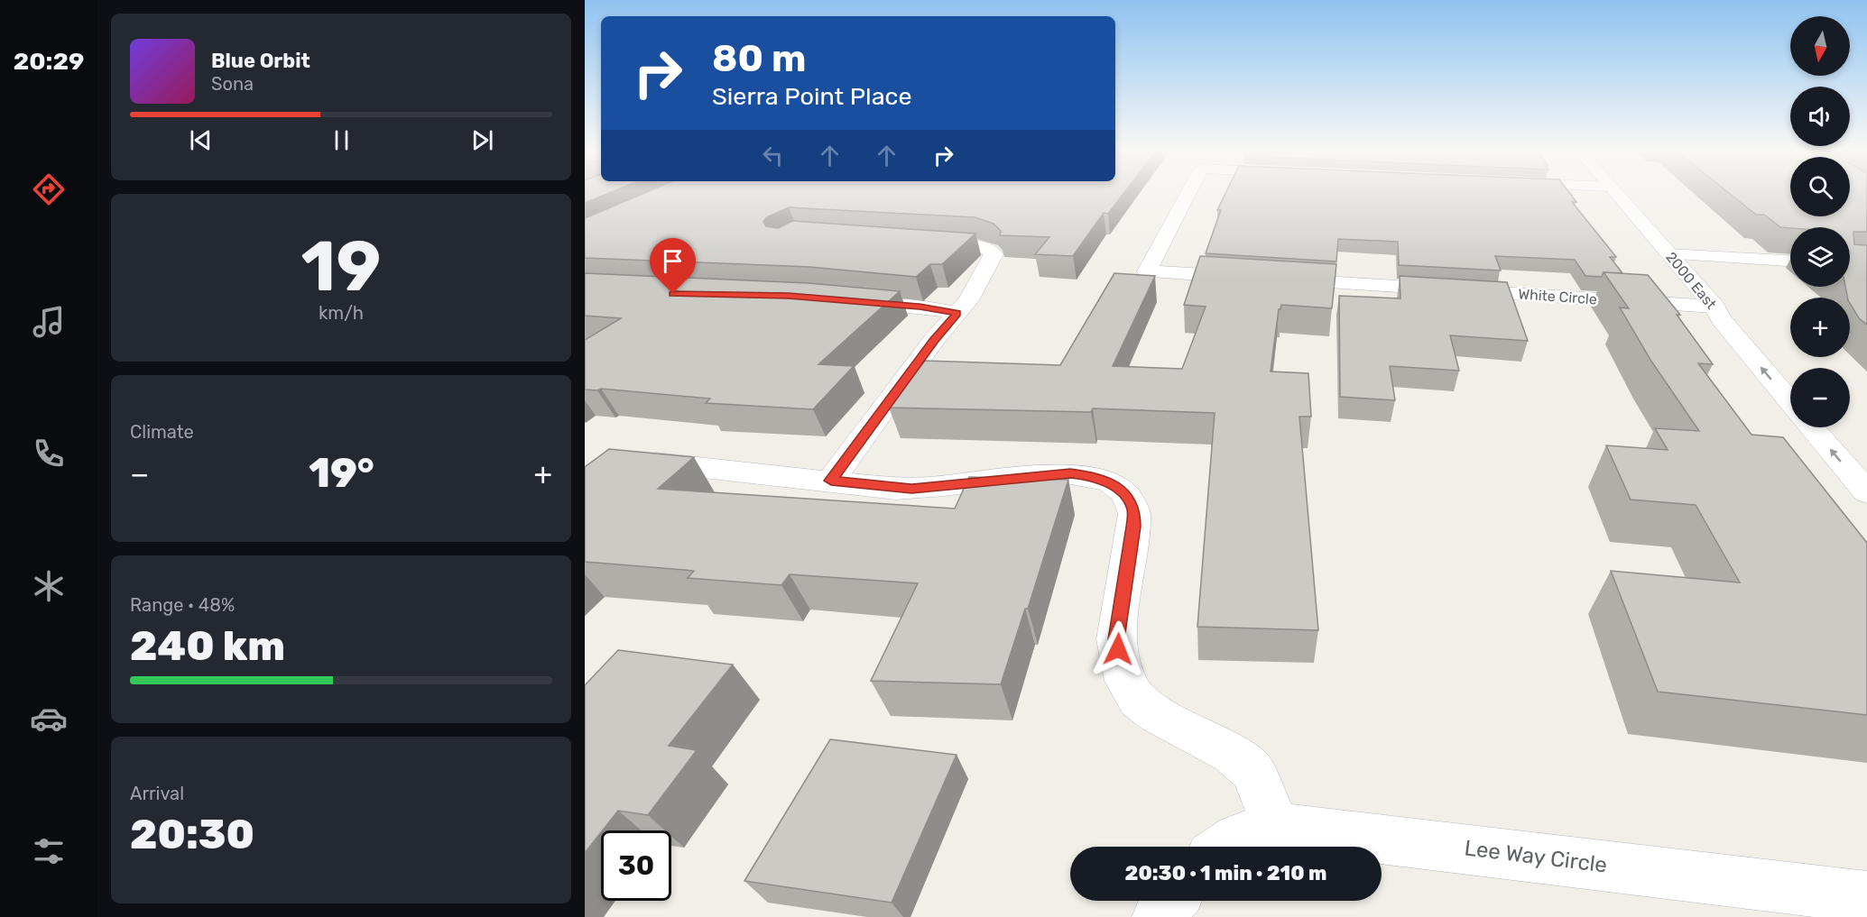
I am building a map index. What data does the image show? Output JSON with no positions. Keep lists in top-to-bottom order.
{
  "streets": {
    "street": ["2000 East", "White Circle", "Lee Way Circle"]
  },
  "crossings": [
    ["2000 East", "White Circle"]
  ],
  "one_way": ["2000 East"],
  "north": "bottom",
  "page": {
    "tabs": "20:29",
    "map_buttons": ["+", "−"],
    "turn": ["80 m", "Sierra Point Place"],
    "song": ["Blue Orbit", "Sona"],
    "tile": [
      ["19", "km/h"],
      "Climate",
      ["Range · 48%", "240 km"],
      ["Arrival", "20:30"]
    ],
    "heat": ["−", "19°", "+"],
    "limit": "30",
    "trip": "20:30 · 1 min · 210 m"
  }
}
